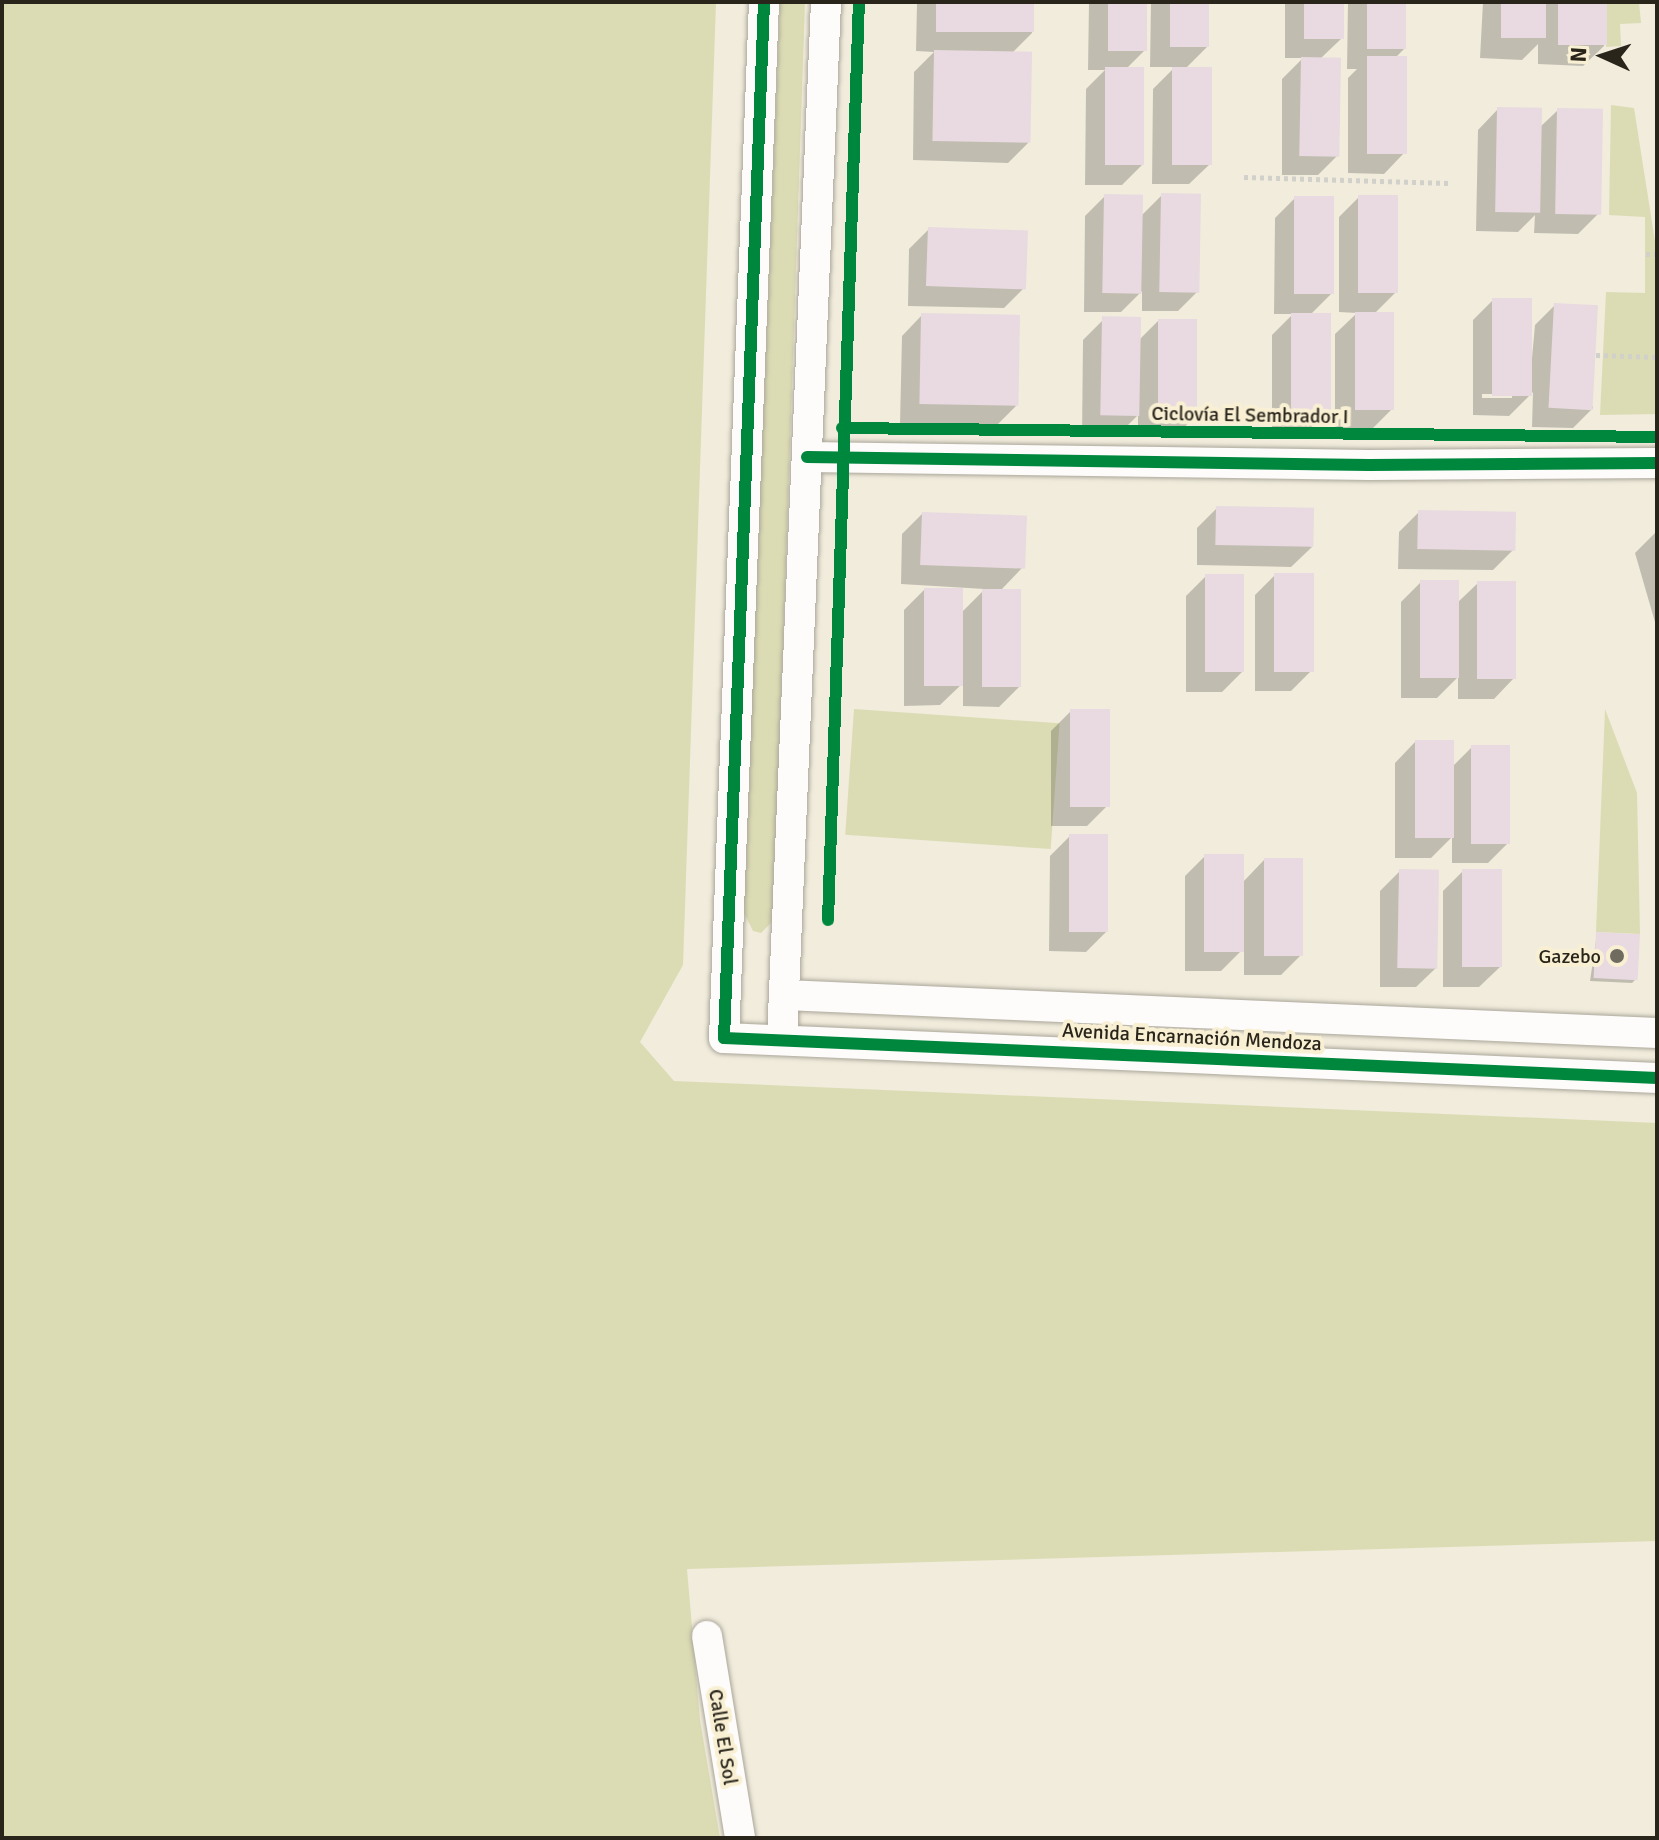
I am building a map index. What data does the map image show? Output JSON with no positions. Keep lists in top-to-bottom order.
{
  "streets": {
    "street": ["Avenida Encarnación Mendoza", "Calle El Sol"],
    "cycle path": ["Ciclovía El Sembrador I"]
  },
  "places": ["Gazebo"],
  "north": "left"
}
